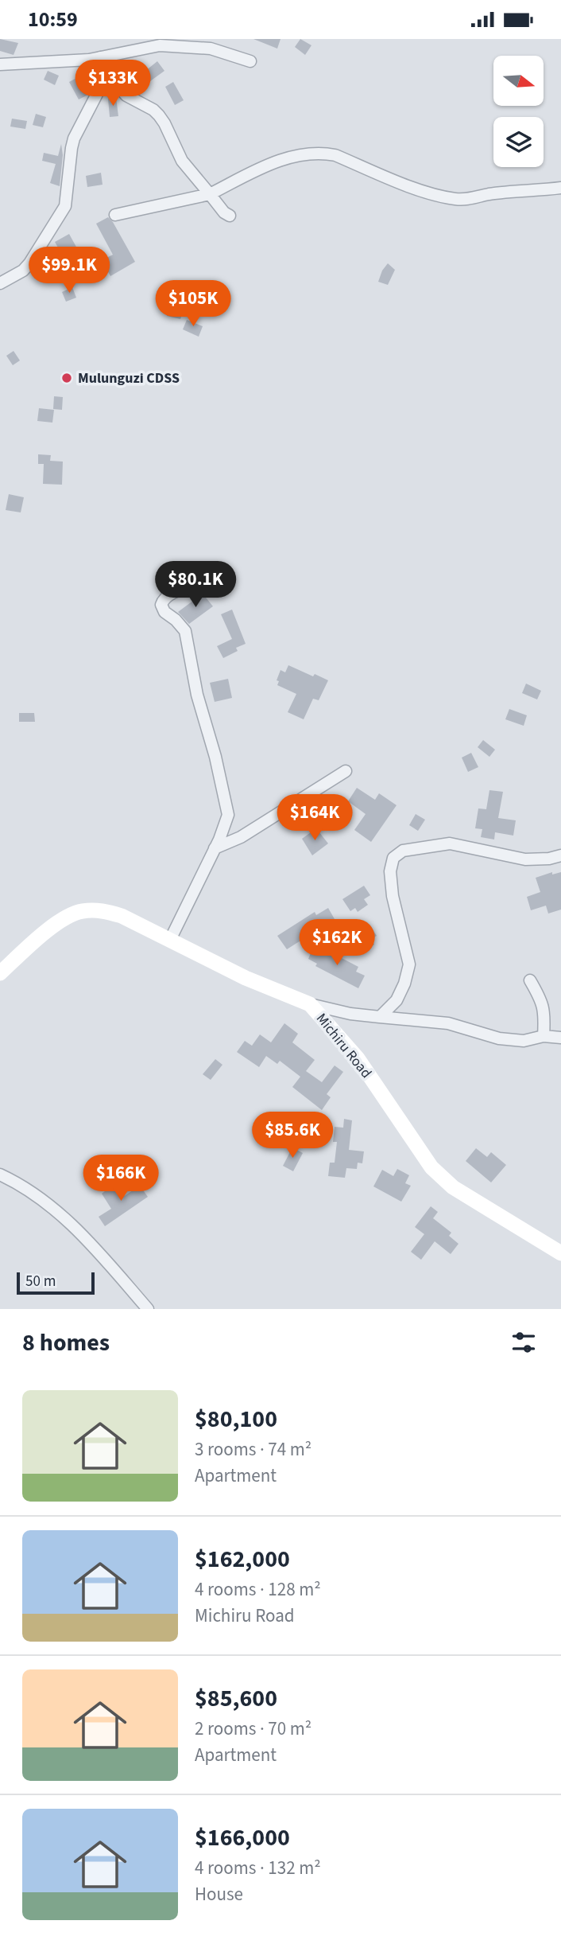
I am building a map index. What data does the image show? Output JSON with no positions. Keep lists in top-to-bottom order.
{
  "streets": {
    "street": ["Michiru Road"]
  },
  "places": ["Mulunguzi CDSS"],
  "scale_bar": "50 m",
  "north": "right",
  "page": {
    "status": "10:59",
    "price": [
      "$133K",
      "$99.1K",
      "$105K",
      "$80.1K",
      "$164K",
      "$162K",
      "$85.6K",
      "$166K"
    ],
    "scale": "50 m",
    "heading": "8 homes",
    "list": [
      {
        "name": "$80,100",
        "note": "3 rooms · 74 m² · Apartment"
      },
      {
        "name": "$162,000",
        "note": "4 rooms · 128 m² · Michiru Road"
      },
      {
        "name": "$85,600",
        "note": "2 rooms · 70 m² · Apartment"
      },
      {
        "name": "$166,000",
        "note": "4 rooms · 132 m² · House"
      }
    ]
  }
}
